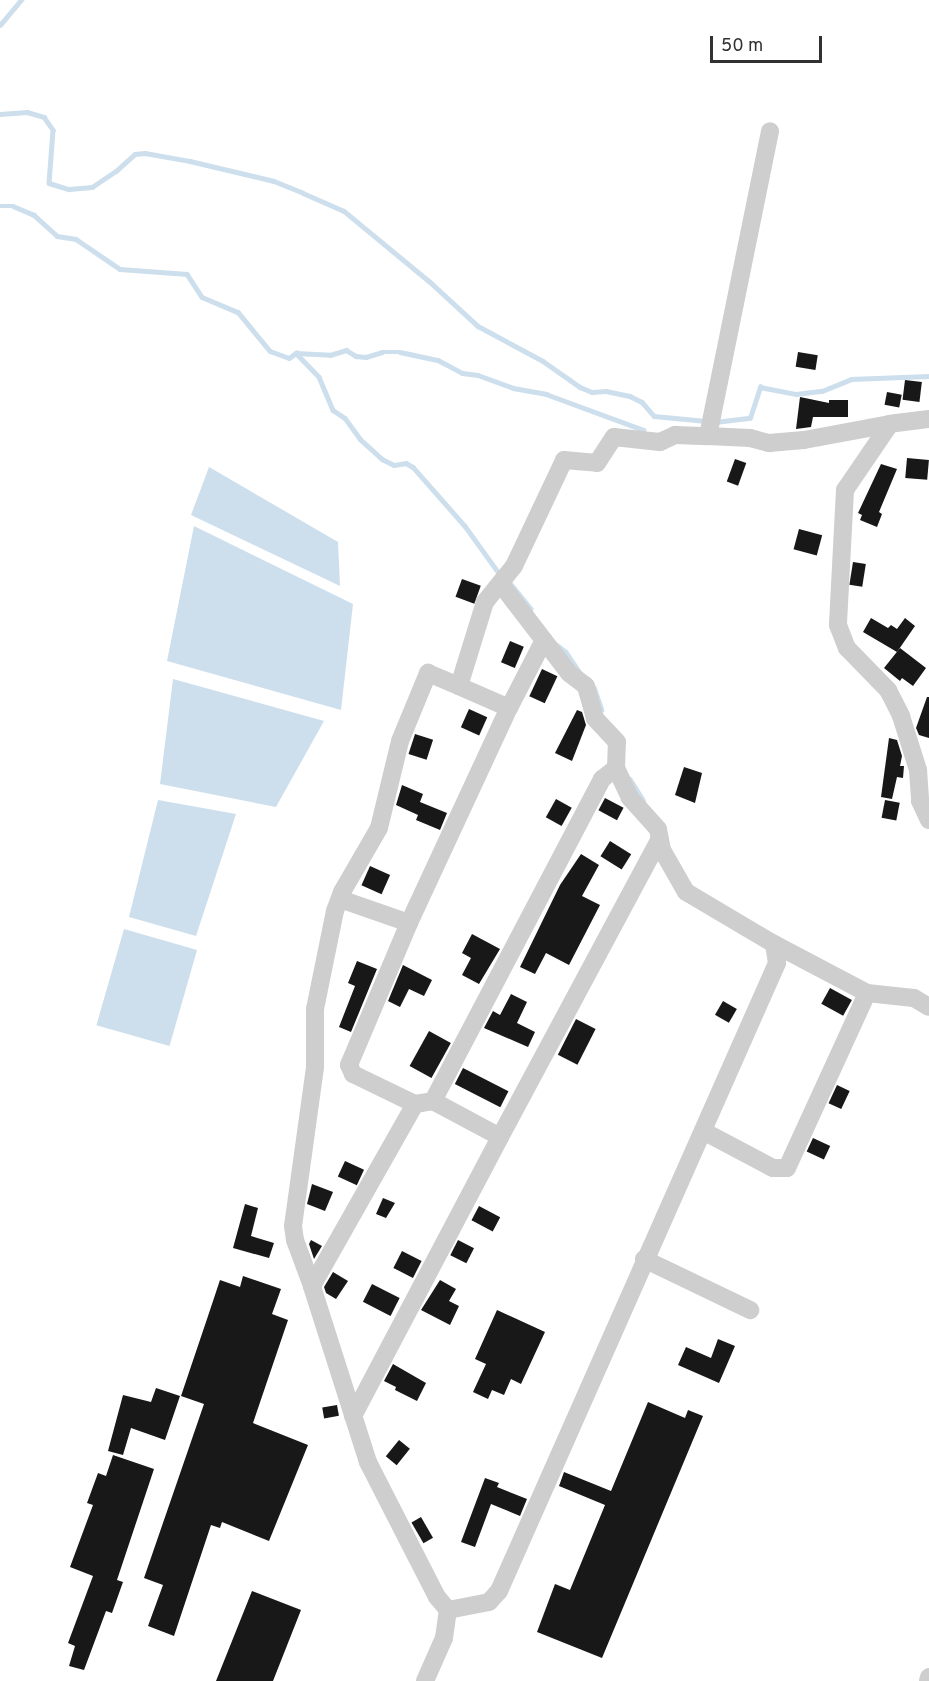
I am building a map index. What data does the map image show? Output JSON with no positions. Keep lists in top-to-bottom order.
{
  "scale_bar": "50 m"
}
